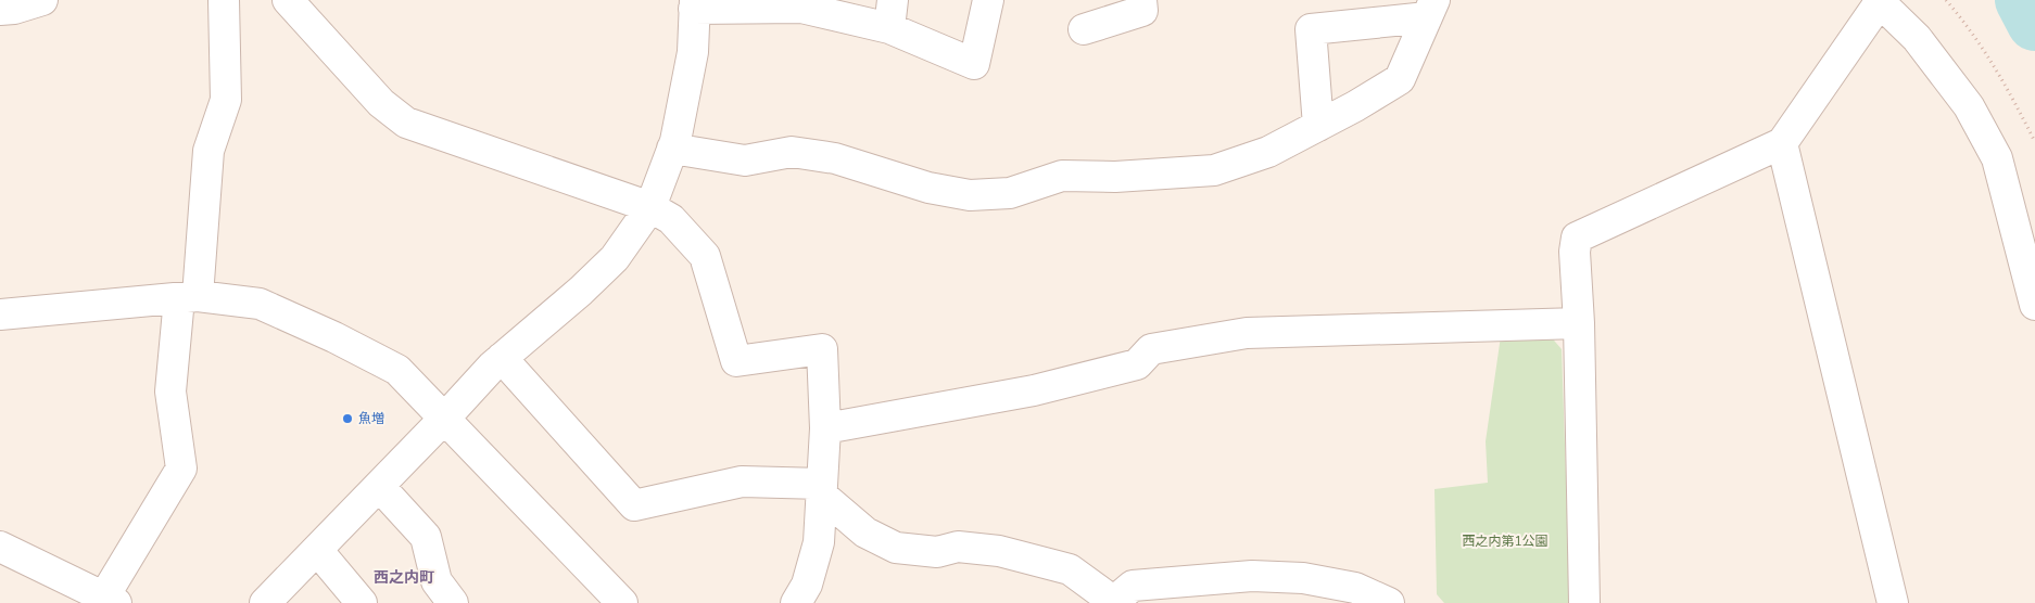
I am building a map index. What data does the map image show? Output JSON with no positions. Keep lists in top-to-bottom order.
{
  "districts": ["西之内町"],
  "parks": ["西之内第1公園"],
  "places": ["魚増"]
}
